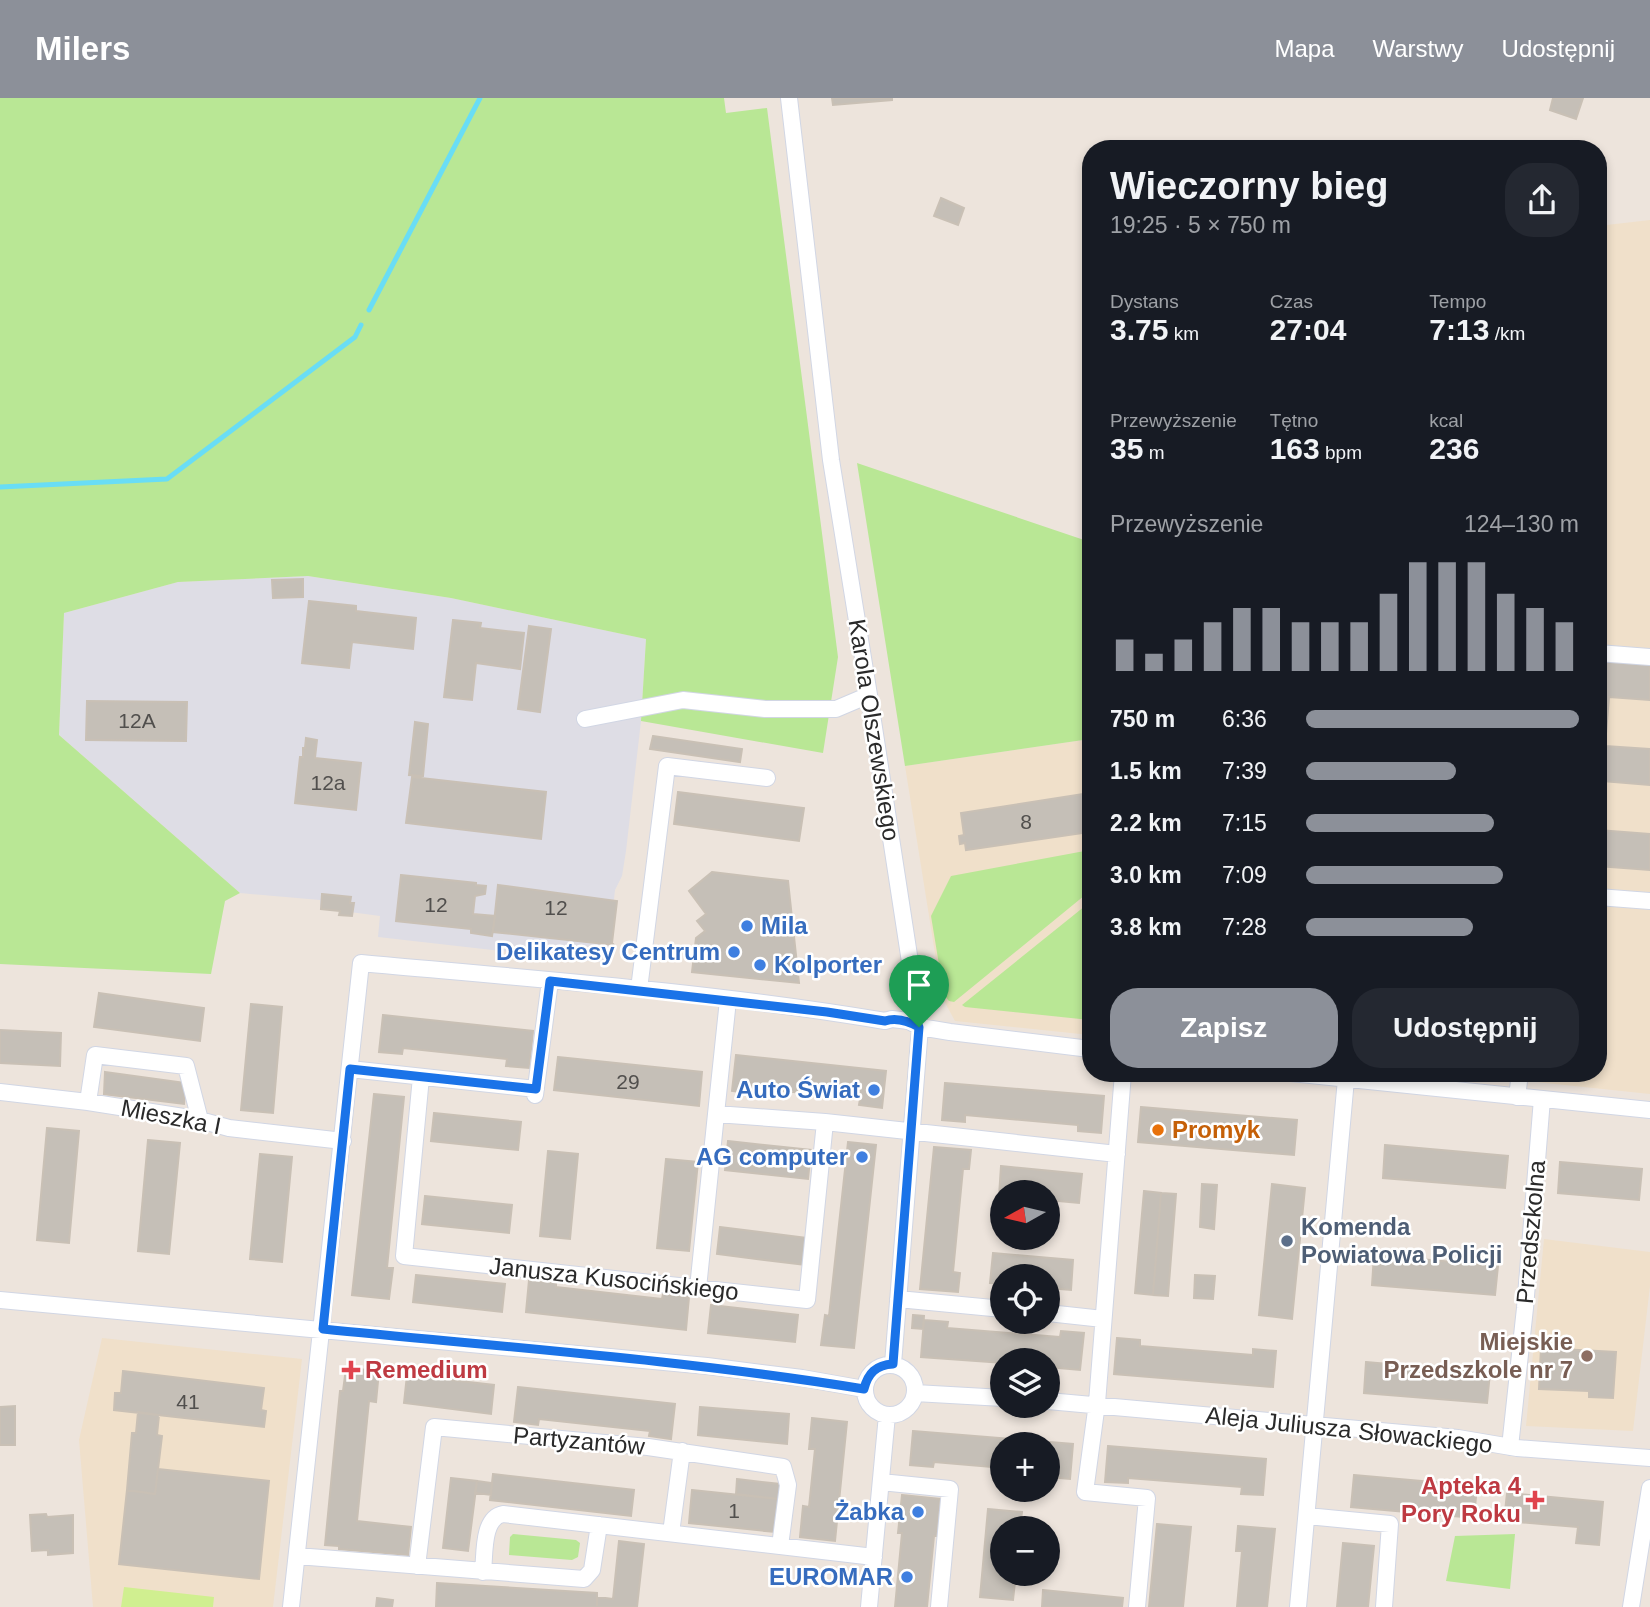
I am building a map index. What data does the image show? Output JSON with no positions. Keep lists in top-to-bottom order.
{
  "streets": {
    "street": [
      "Karola Olszewskiego",
      "Mieszka I",
      "Przedszkolna",
      "Janusza Kusocińskiego",
      "Aleja Juliusza Słowackiego",
      "Partyzantów"
    ]
  },
  "crossings": [
    ["Przedszkolna", "Aleja Juliusza Słowackiego"]
  ],
  "places": {
    "other": [
      "Mila",
      "Delikatesy Centrum",
      "Kolporter",
      "Auto Świat",
      "Promyk",
      "AG computer",
      "Komenda Powiatowa Policji",
      "Miejskie Przedszkole nr 7",
      "Żabka",
      "EUROMAR"
    ],
    "health": ["Remedium", "Apteka 4 Pory Roku"]
  },
  "house_numbers": [
    "12A",
    "12a",
    "8",
    "12",
    "12",
    "29",
    "41",
    "1"
  ],
  "north": "left",
  "page": {
    "header": "Milers",
    "nav": ["Mapa", "Warstwy", "Udostępnij"],
    "heading": ["Wieczorny bieg", "19:25 · 5 × 750 m"],
    "stats": [
      ["Dystans", "3.75 km"],
      ["Czas", "27:04"],
      ["Tempo", "7:13 /km"],
      ["Przewyższenie", "35 m"],
      ["Tętno", "163 bpm"],
      ["kcal", "236"]
    ],
    "chart": ["Przewyższenie", "124–130 m"],
    "list": [
      {
        "name": "750 m",
        "note": "6:36"
      },
      {
        "name": "1.5 km",
        "note": "7:39"
      },
      {
        "name": "2.2 km",
        "note": "7:15"
      },
      {
        "name": "3.0 km",
        "note": "7:09"
      },
      {
        "name": "3.8 km",
        "note": "7:28"
      }
    ],
    "buttons": ["Zapisz", "Udostępnij"],
    "map_buttons": ["+", "−"]
  }
}
